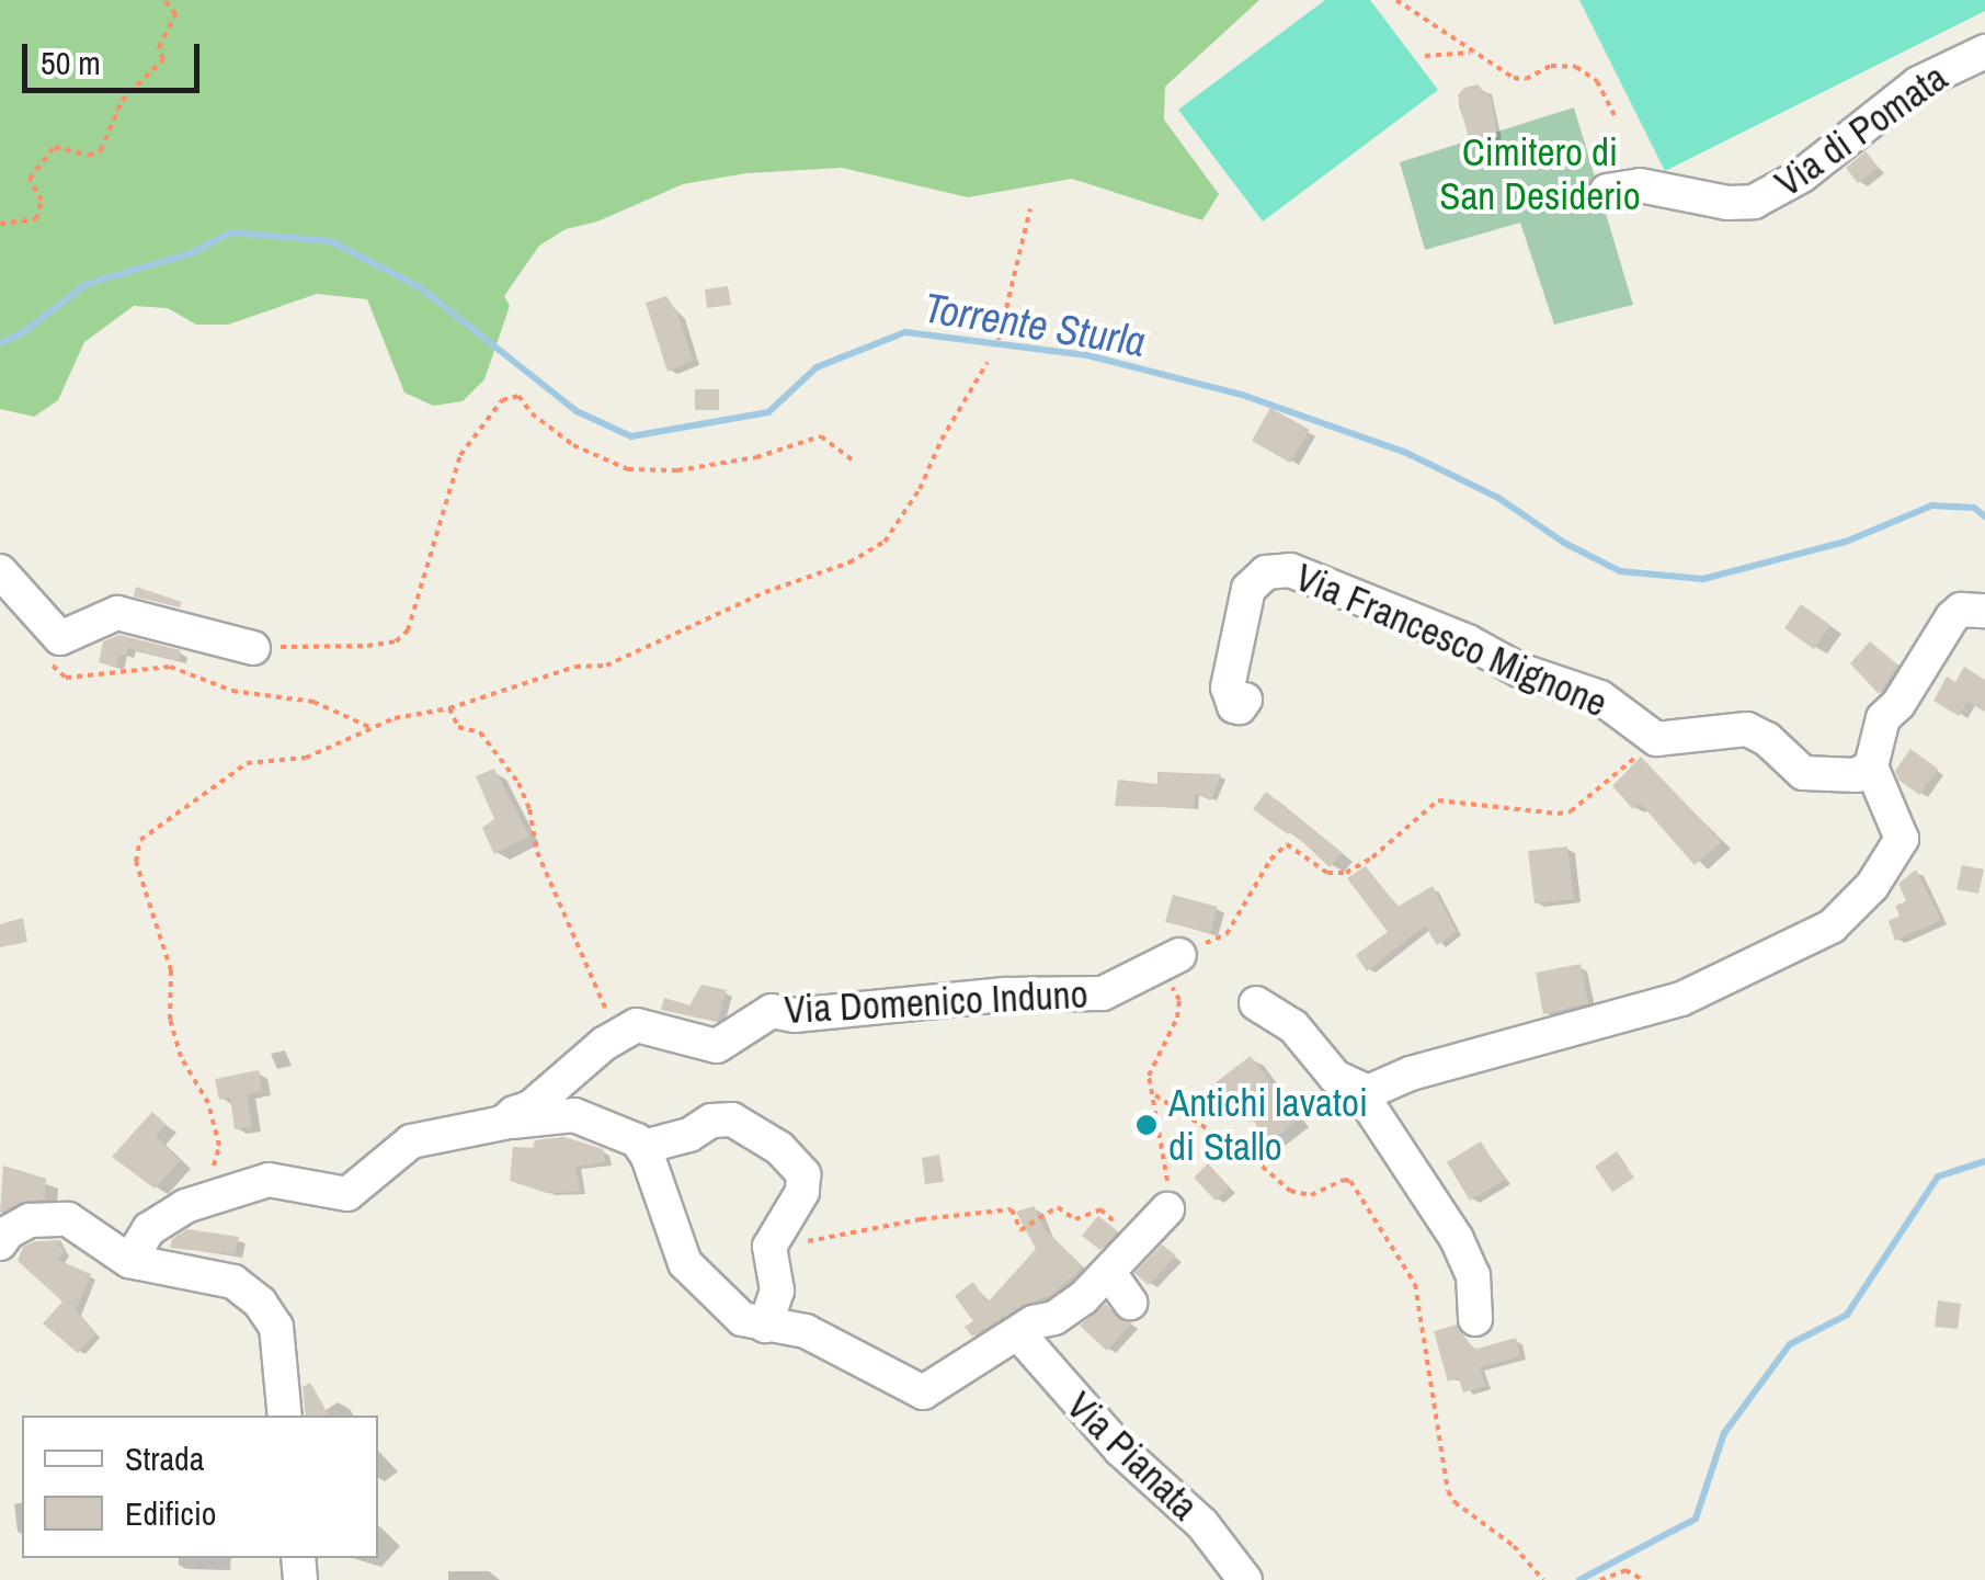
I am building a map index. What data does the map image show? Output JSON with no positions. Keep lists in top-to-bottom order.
{
  "streets": {
    "street": [
      "Via di Pomata",
      "Via Francesco Mignone",
      "Via Domenico Induno",
      "Via Pianata"
    ]
  },
  "crossings": [
    ["Via Francesco Mignone", "Via Domenico Induno"]
  ],
  "water": ["Torrente Sturla"],
  "parks": ["Cimitero di San Desiderio"],
  "places": ["Antichi lavatoi di Stallo"],
  "legend": ["Strada", "Edificio"],
  "scale_bar": "50 m"
}
